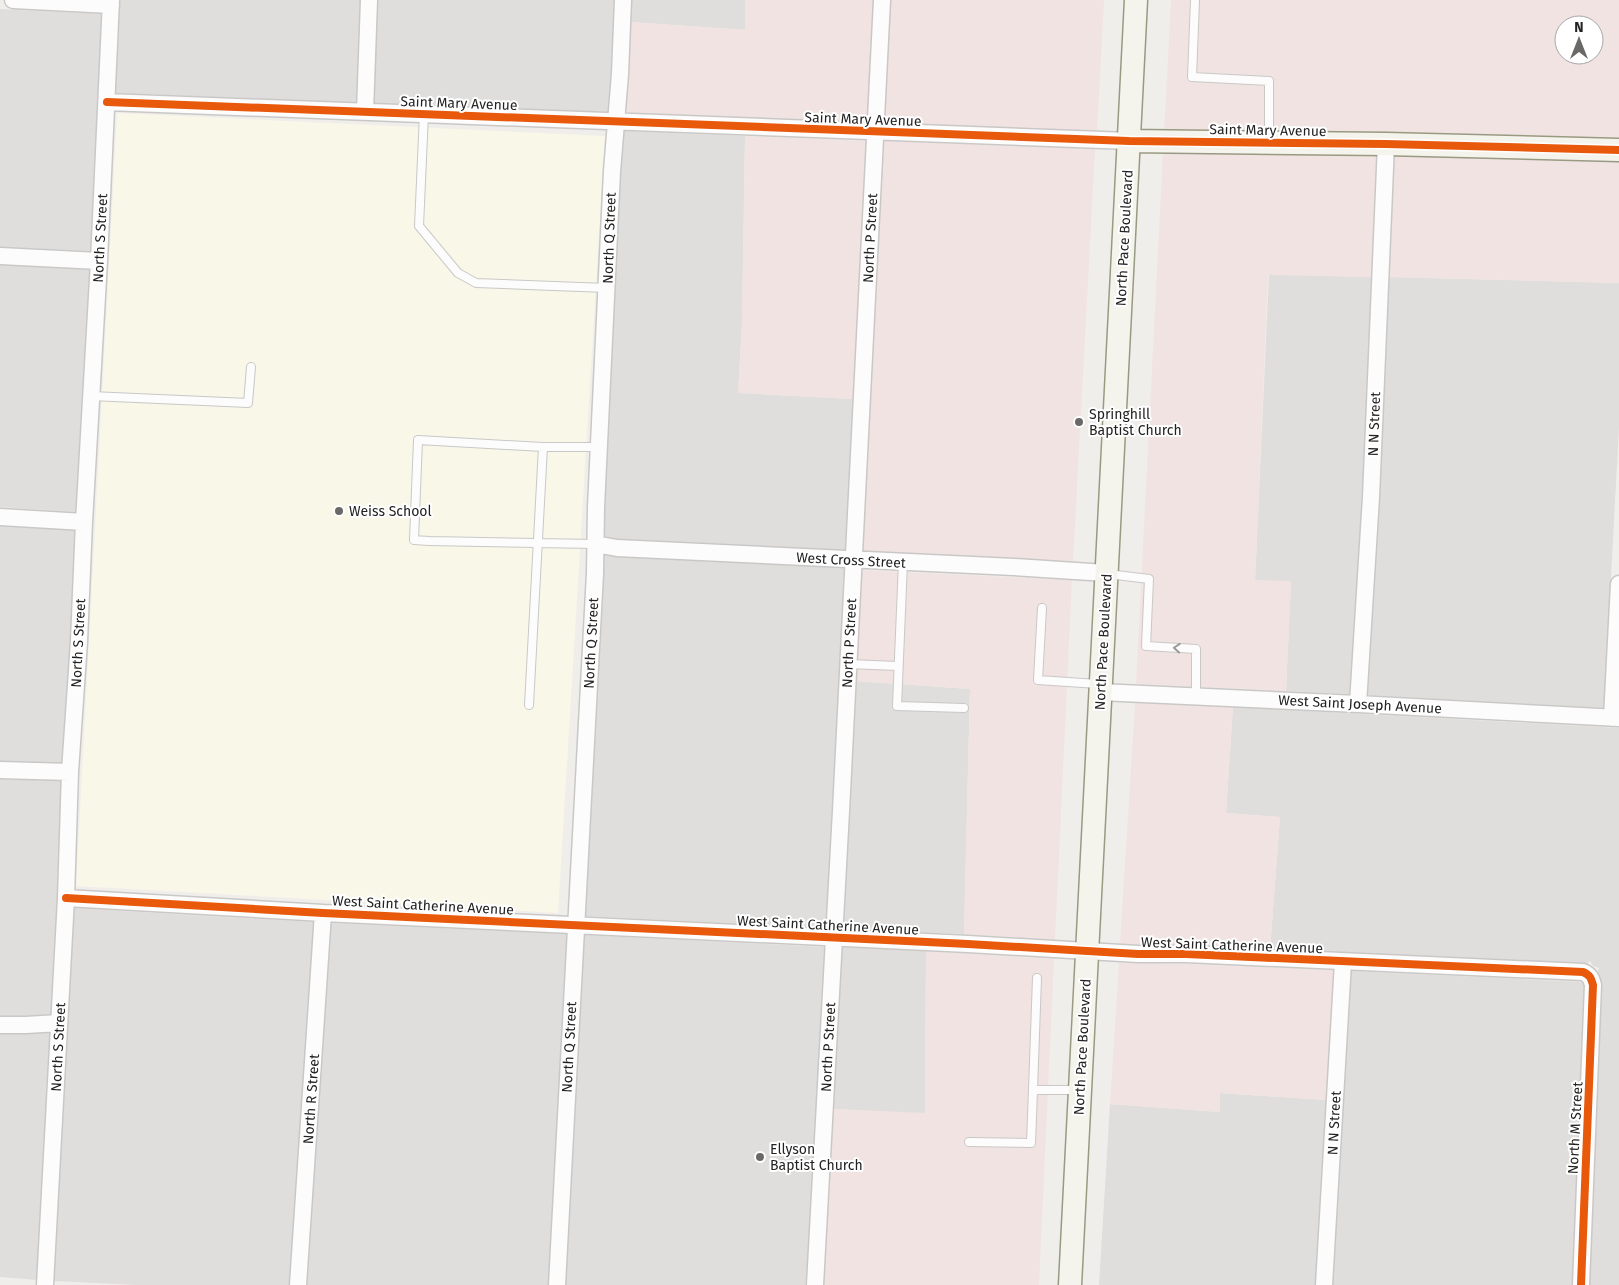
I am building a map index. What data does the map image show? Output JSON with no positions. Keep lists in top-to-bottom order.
{
  "streets": {
    "main road": ["Saint Mary Avenue", "North Pace Boulevard"],
    "street": [
      "North S Street",
      "North Q Street",
      "North P Street",
      "N N Street",
      "West Cross Street",
      "West Saint Joseph Avenue",
      "West Saint Catherine Avenue",
      "North R Street",
      "North M Street"
    ]
  },
  "crossings": [
    ["Saint Mary Avenue", "North S Street"],
    ["Saint Mary Avenue", "North Q Street"],
    ["Saint Mary Avenue", "North P Street"],
    ["Saint Mary Avenue", "North Pace Boulevard"],
    ["Saint Mary Avenue", "N N Street"],
    ["North S Street", "West Saint Catherine Avenue"],
    ["North Q Street", "West Cross Street"],
    ["North Q Street", "West Saint Catherine Avenue"],
    ["North P Street", "West Cross Street"],
    ["North P Street", "West Saint Catherine Avenue"],
    ["North Pace Boulevard", "West Cross Street"],
    ["North Pace Boulevard", "West Saint Joseph Avenue"],
    ["North Pace Boulevard", "West Saint Catherine Avenue"],
    ["N N Street", "West Saint Joseph Avenue"],
    ["N N Street", "West Saint Catherine Avenue"],
    ["West Saint Catherine Avenue", "North R Street"],
    ["West Saint Catherine Avenue", "North M Street"]
  ],
  "places": ["Springhill Baptist Church", "Weiss School", "Ellyson Baptist Church"],
  "north": "top"
}
